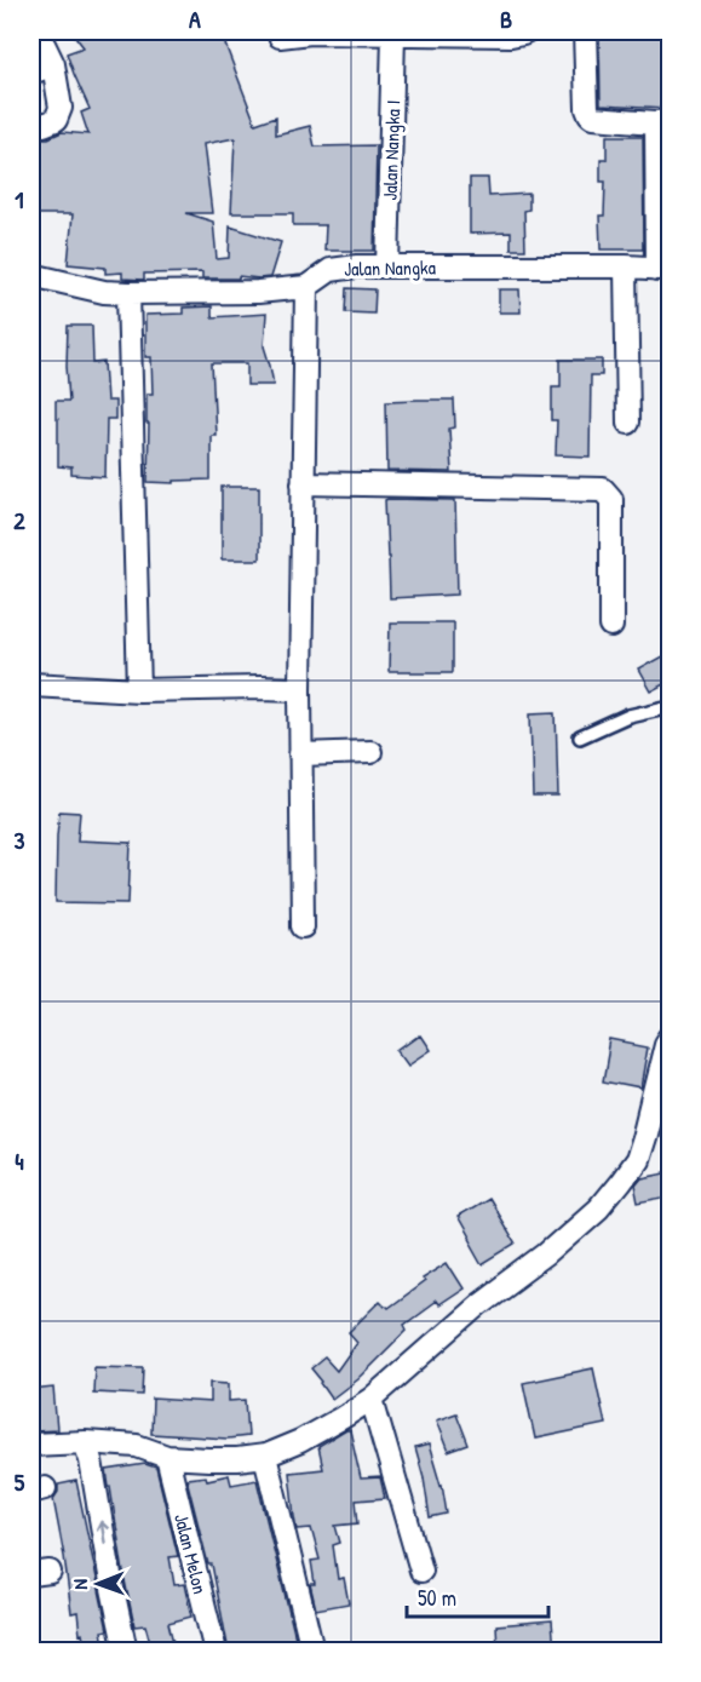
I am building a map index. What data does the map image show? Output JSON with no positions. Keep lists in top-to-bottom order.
{
  "streets": {
    "street": ["Jalan Nangka I", "Jalan Nangka", "Jalan Melon"]
  },
  "crossings": [
    ["Jalan Nangka I", "Jalan Nangka"]
  ],
  "scale_bar": "50 m",
  "north": "left",
  "grid": {
    "columns": ["A", "B"],
    "rows": [
      "1",
      "2",
      "3",
      "4",
      "5"
    ]
  }
}
